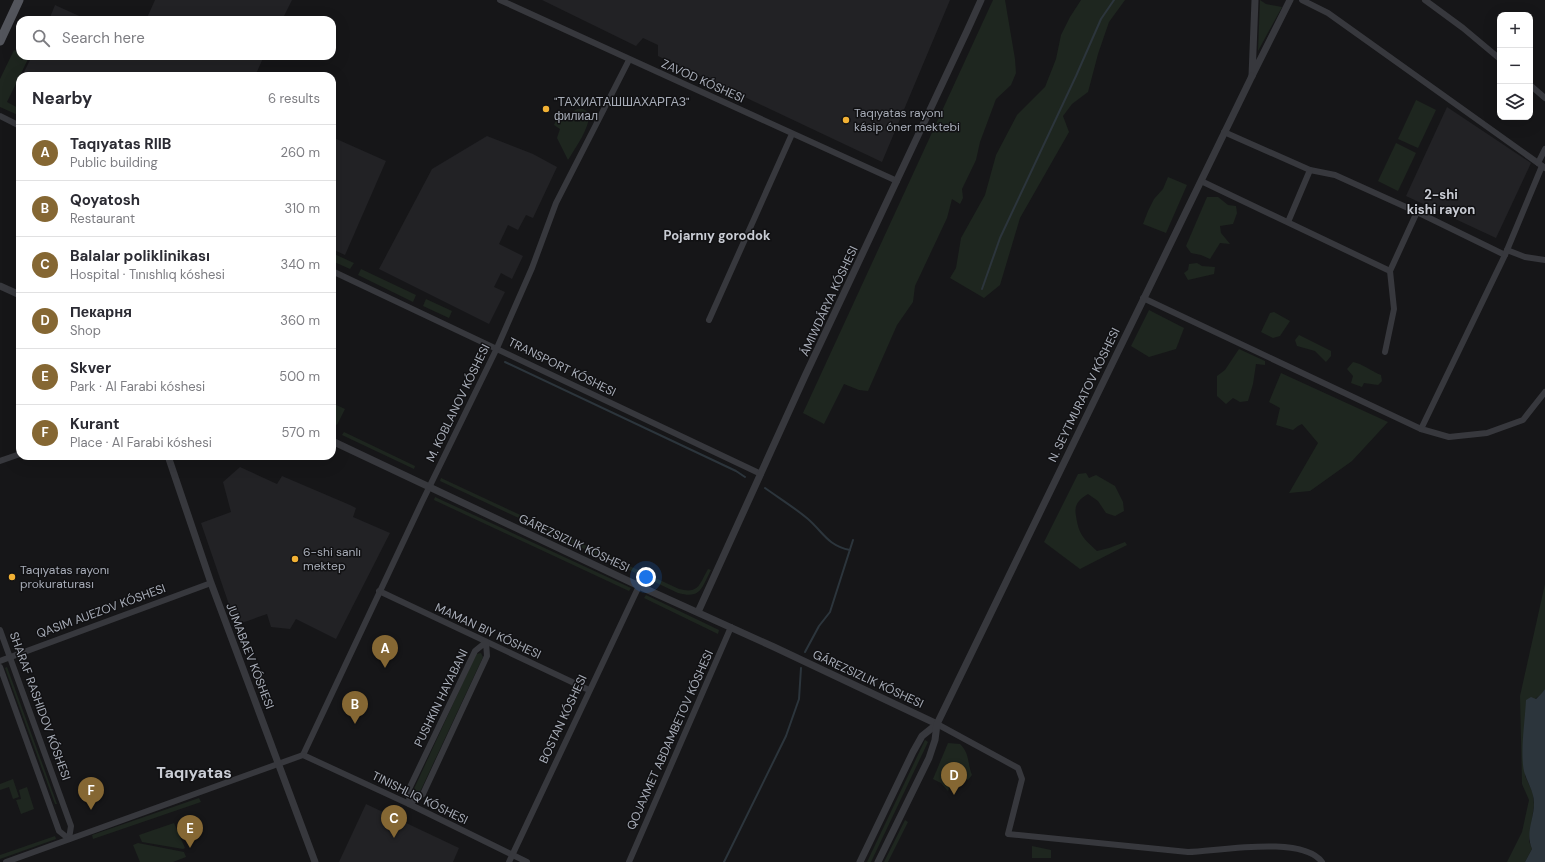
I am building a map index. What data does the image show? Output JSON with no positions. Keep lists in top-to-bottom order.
{
  "streets": {
    "street": [
      "ZAVOD KÓSHESI",
      "ÁMIWDÁRYA KÓSHESI",
      "TRANSPORT KÓSHESI",
      "N. SEYTMURATOV KÓSHESI",
      "M. KOBLANOV KÓSHESI",
      "GÁREZSIZLIK KÓSHESI",
      "MAMAN BIY KÓSHESI",
      "JUMABAEV KÓSHESI",
      "SHARAF RASHIDOV KÓSHESI",
      "BOSTAN KÓSHESI",
      "QOJAXMET ABDAMBETOV KÓSHESI"
    ]
  },
  "crossings": [
    ["ZAVOD KÓSHESI", "ÁMIWDÁRYA KÓSHESI"],
    ["ZAVOD KÓSHESI", "M. KOBLANOV KÓSHESI"],
    ["ÁMIWDÁRYA KÓSHESI", "TRANSPORT KÓSHESI"],
    ["ÁMIWDÁRYA KÓSHESI", "GÁREZSIZLIK KÓSHESI"],
    ["TRANSPORT KÓSHESI", "M. KOBLANOV KÓSHESI"],
    ["N. SEYTMURATOV KÓSHESI", "GÁREZSIZLIK KÓSHESI"],
    ["M. KOBLANOV KÓSHESI", "GÁREZSIZLIK KÓSHESI"],
    ["M. KOBLANOV KÓSHESI", "MAMAN BIY KÓSHESI"],
    ["GÁREZSIZLIK KÓSHESI", "BOSTAN KÓSHESI"],
    ["GÁREZSIZLIK KÓSHESI", "QOJAXMET ABDAMBETOV KÓSHESI"],
    ["MAMAN BIY KÓSHESI", "BOSTAN KÓSHESI"]
  ],
  "districts": ["2-shi kishi rayon", "Pojarnıy gorodok", "Taqıyatas"],
  "places": [
    "\"ТАХИАТАШШАХАРГАЗ\" филиал",
    "Taqıyatas rayonı kásip óner mektebi",
    "6-shi sanlı mektep",
    "Taqıyatas rayonı prokuraturası"
  ],
  "page": {
    "map_buttons": ["+", "−"],
    "search": "Search here",
    "heading": ["Nearby", "6 results"],
    "list": [
      {
        "mark": "A",
        "name": "Taqıyatas RIIB",
        "note": "Public building",
        "value": "260 m"
      },
      {
        "mark": "B",
        "name": "Qoyatosh",
        "note": "Restaurant",
        "value": "310 m"
      },
      {
        "mark": "C",
        "name": "Balalar poliklinikası",
        "note": "Hospital · Tınıshlıq kóshesi",
        "value": "340 m"
      },
      {
        "mark": "D",
        "name": "Пекарня",
        "note": "Shop",
        "value": "360 m"
      },
      {
        "mark": "E",
        "name": "Skver",
        "note": "Park · Al Farabi kóshesi",
        "value": "500 m"
      },
      {
        "mark": "F",
        "name": "Kurant",
        "note": "Place · Al Farabi kóshesi",
        "value": "570 m"
      }
    ],
    "pins": [
      "A",
      "B",
      "D",
      "F",
      "C",
      "E"
    ]
  }
}
